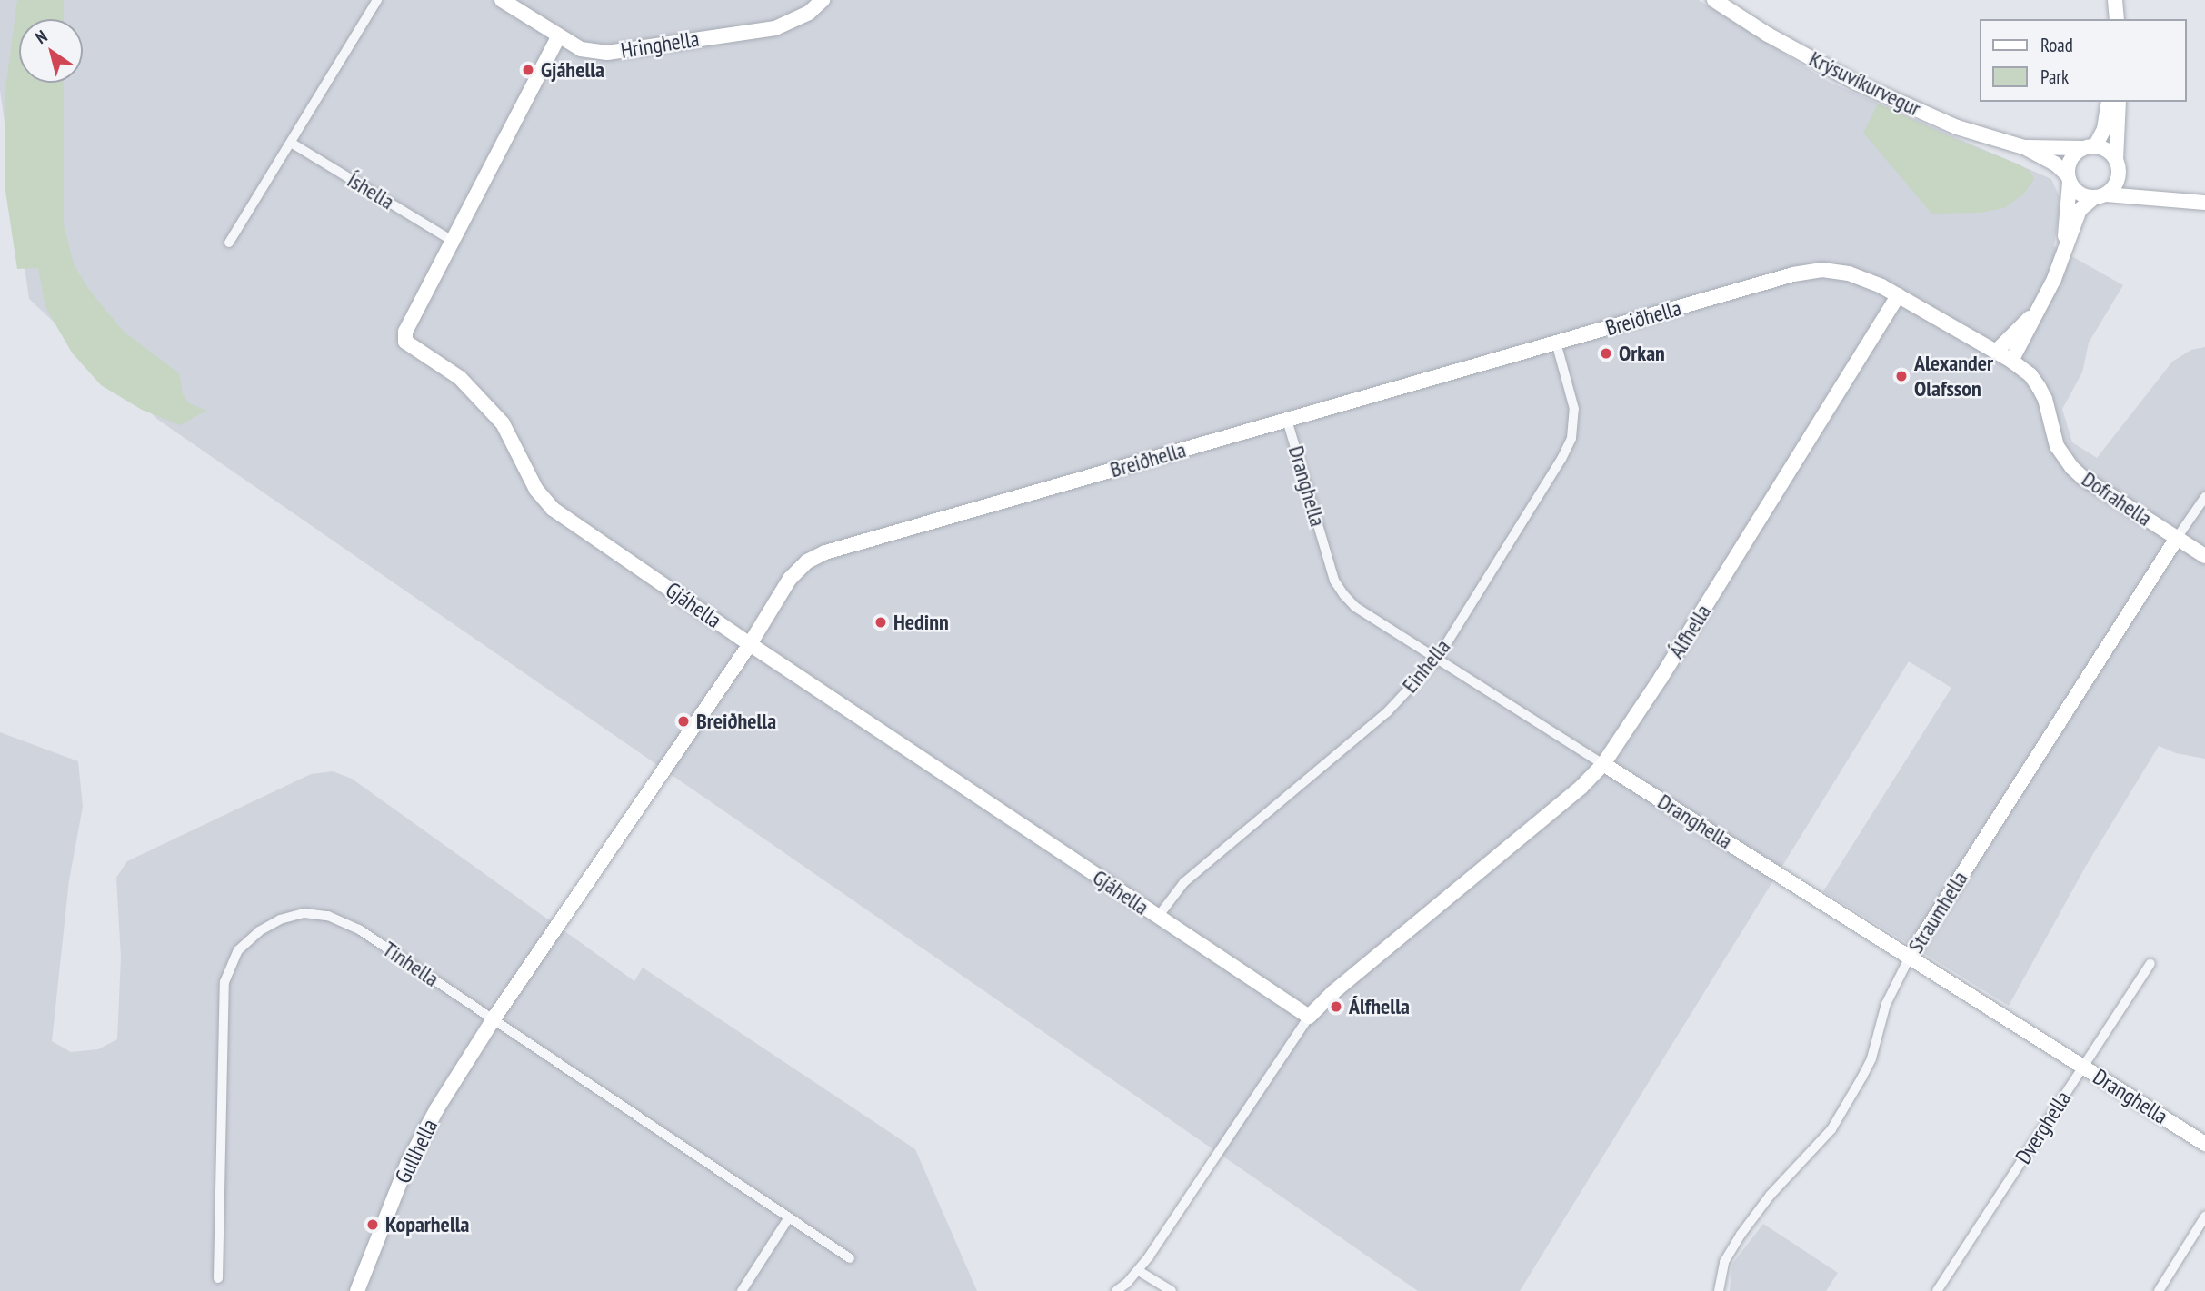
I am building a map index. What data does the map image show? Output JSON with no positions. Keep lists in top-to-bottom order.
{
  "streets": {
    "street": [
      "Hringhella",
      "Krýsuvíkurvegur",
      "Íshella",
      "Breiðhella",
      "Dranghella",
      "Dofrahella",
      "Gjáhella",
      "Álfhella",
      "Einhella",
      "Straumhella",
      "Tinhella",
      "Dverghella",
      "Gullhella"
    ]
  },
  "crossings": [
    ["Hringhella", "Gjáhella"],
    ["Íshella", "Gjáhella"],
    ["Breiðhella", "Dranghella"],
    ["Breiðhella", "Dofrahella"],
    ["Breiðhella", "Gjáhella"],
    ["Breiðhella", "Álfhella"],
    ["Breiðhella", "Einhella"],
    ["Breiðhella", "Tinhella"],
    ["Breiðhella", "Gullhella"],
    ["Dranghella", "Álfhella"],
    ["Dranghella", "Einhella"],
    ["Dranghella", "Straumhella"],
    ["Dranghella", "Dverghella"],
    ["Dofrahella", "Straumhella"],
    ["Gjáhella", "Álfhella"],
    ["Gjáhella", "Einhella"],
    ["Tinhella", "Gullhella"]
  ],
  "places": [
    "Gjáhella",
    "Orkan",
    "Alexander Olafsson",
    "Hedinn",
    "Breiðhella",
    "Álfhella",
    "Koparhella"
  ],
  "legend": ["Road", "Park"],
  "north": "top left"
}
